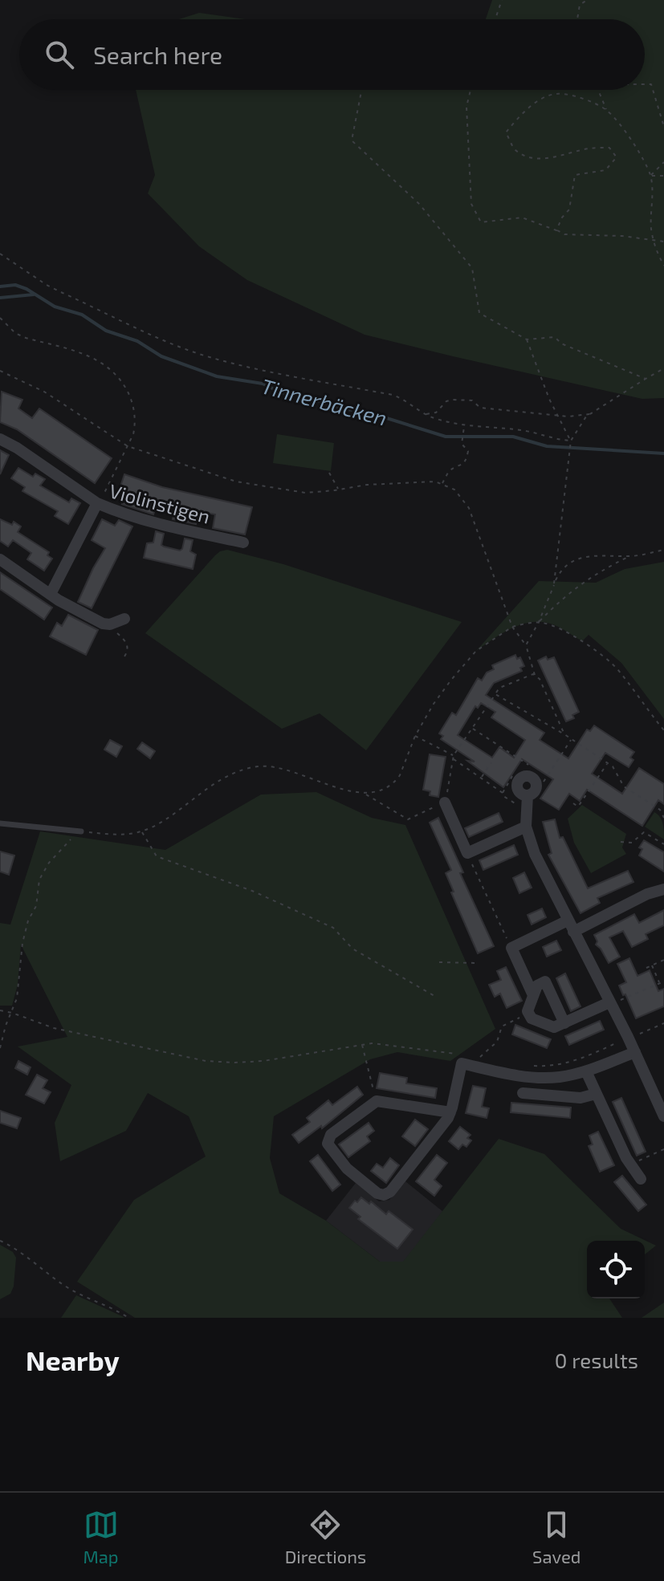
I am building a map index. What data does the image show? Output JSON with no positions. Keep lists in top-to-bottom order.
{
  "streets": {
    "street": ["Violinstigen"]
  },
  "water": ["Tinnerbäcken"],
  "page": {
    "search": "Search here",
    "heading": ["Nearby", "0 results"],
    "nav": ["Map", "Directions", "Saved"]
  }
}
